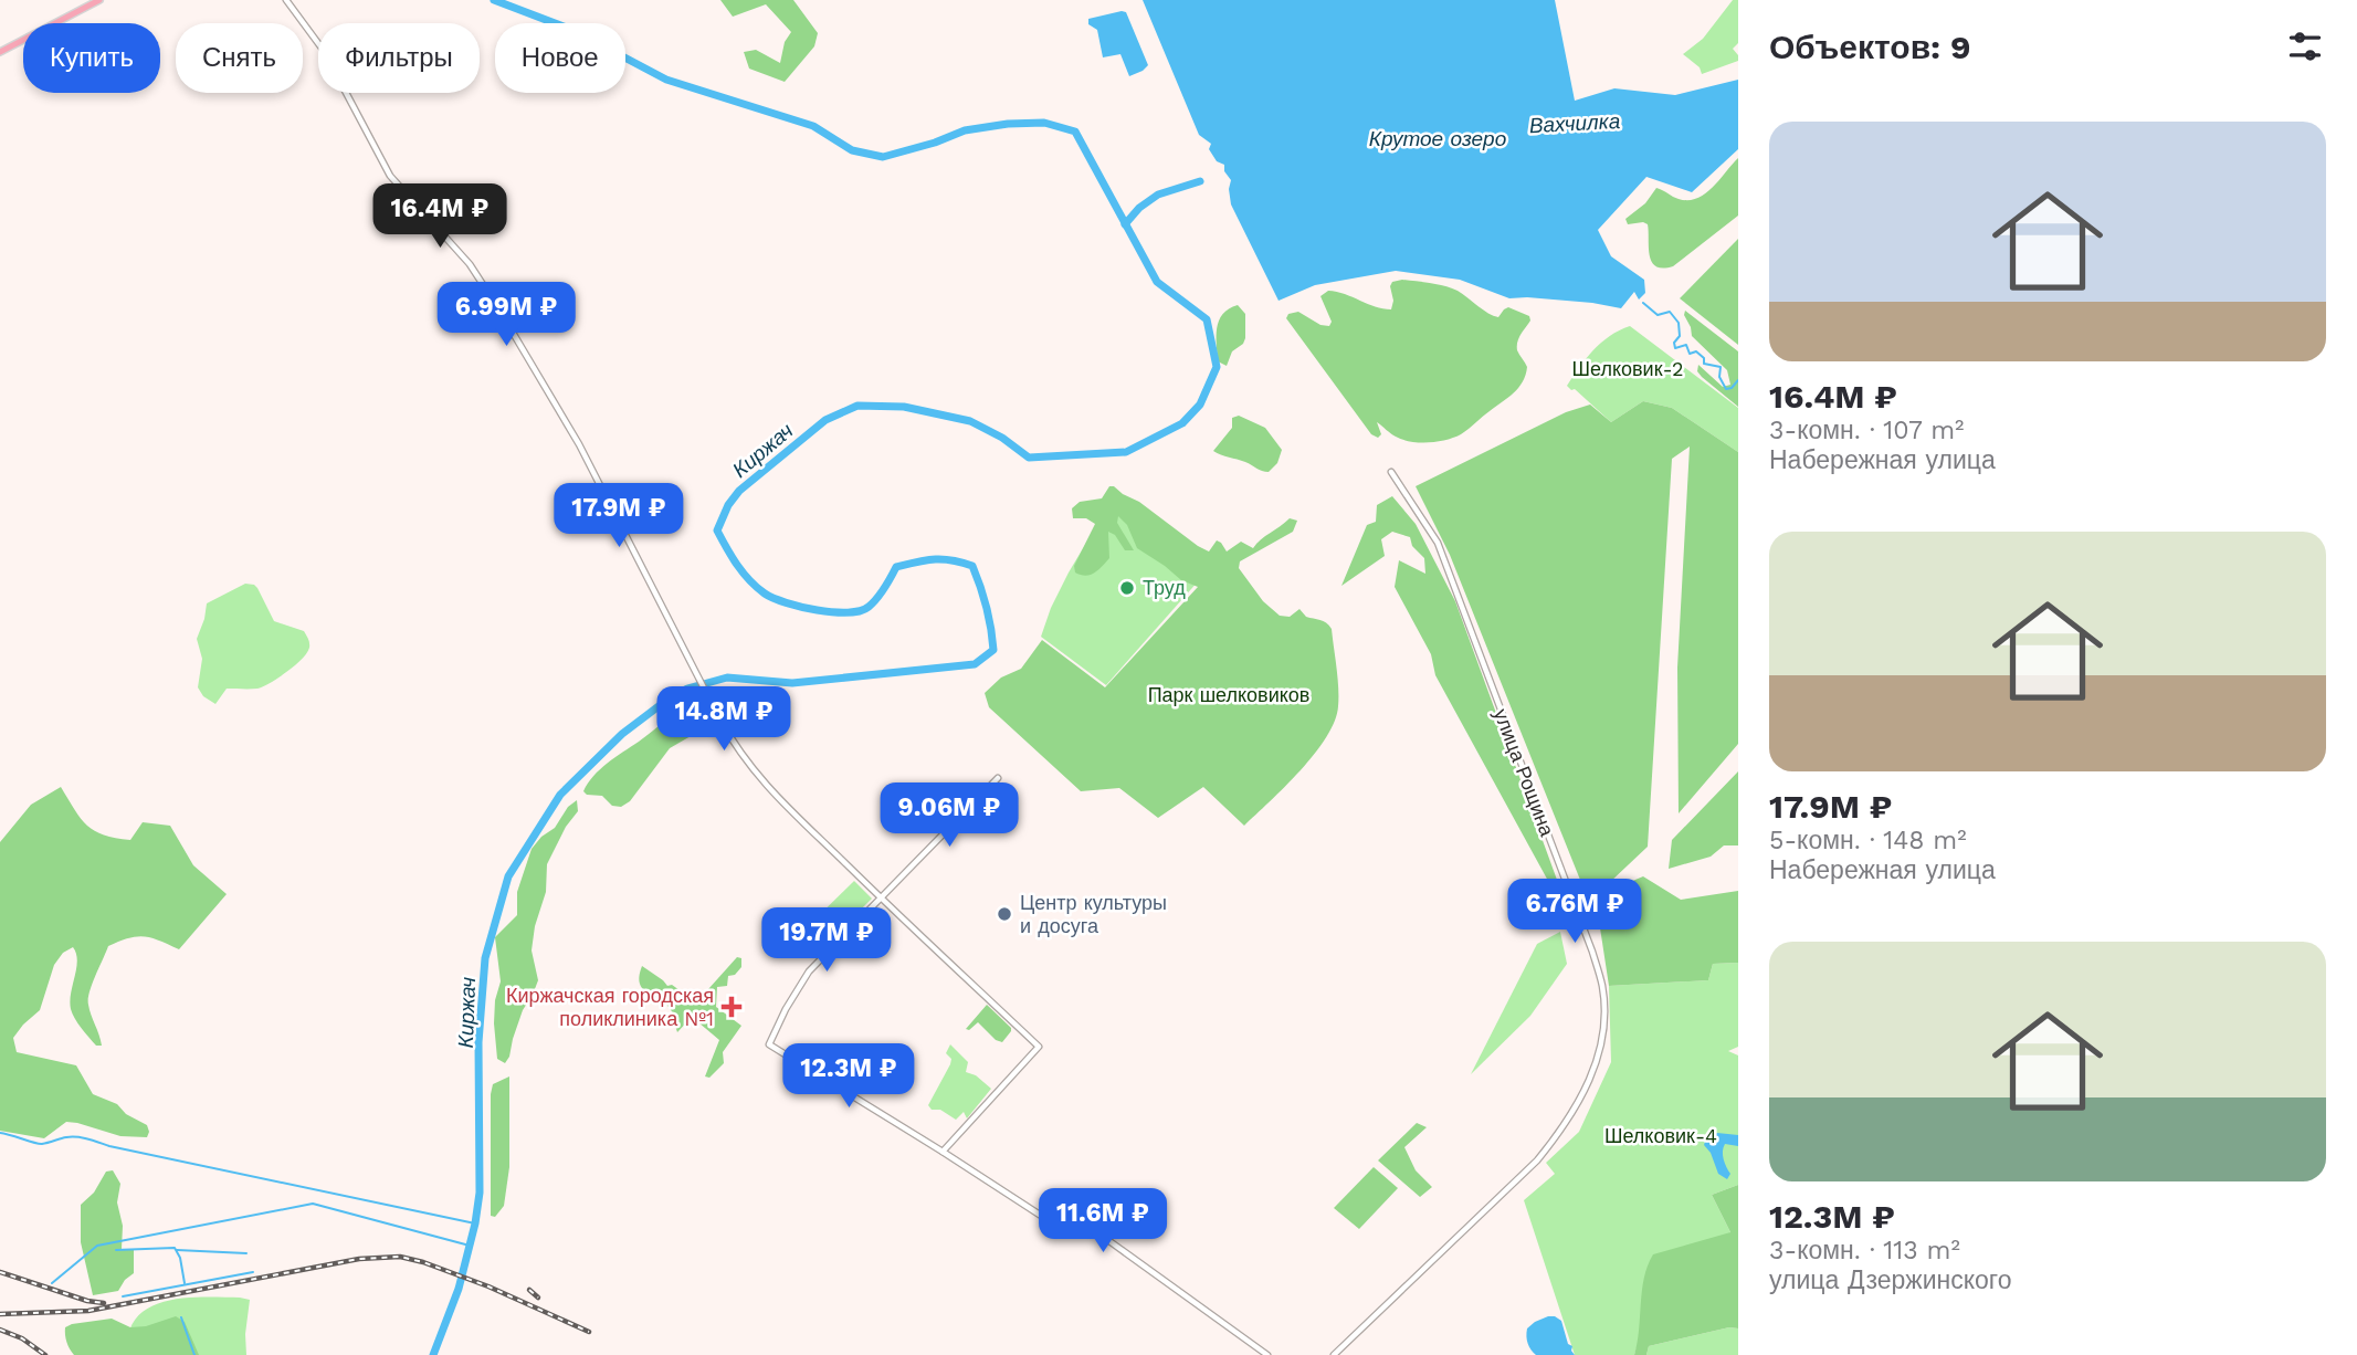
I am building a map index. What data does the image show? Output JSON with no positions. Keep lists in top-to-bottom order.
{
  "streets": {
    "street": ["улица Рощина"]
  },
  "water": ["Вахчилка", "Крутое озеро", "Киржач"],
  "parks": ["Шелковик-2", "Парк шелковиков", "Шелковик-4"],
  "places": {
    "other": ["Труд", "Центр культуры и досуга"],
    "health": ["Киржачская городская поликлиника №1"]
  },
  "page": {
    "heading": "Объектов: 9",
    "chip": [
      "Купить",
      "Снять",
      "Фильтры",
      "Новое"
    ],
    "list": [
      {
        "name": "16.4M ₽",
        "note": "3-комн. · 107 m² · Набережная улица"
      },
      {
        "name": "17.9M ₽",
        "note": "5-комн. · 148 m² · Набережная улица"
      },
      {
        "name": "12.3M ₽",
        "note": "3-комн. · 113 m² · улица Дзержинского"
      }
    ],
    "price": [
      "16.4M ₽",
      "6.99M ₽",
      "17.9M ₽",
      "14.8M ₽",
      "9.06M ₽",
      "6.76M ₽",
      "19.7M ₽",
      "12.3M ₽",
      "11.6M ₽"
    ]
  }
}
